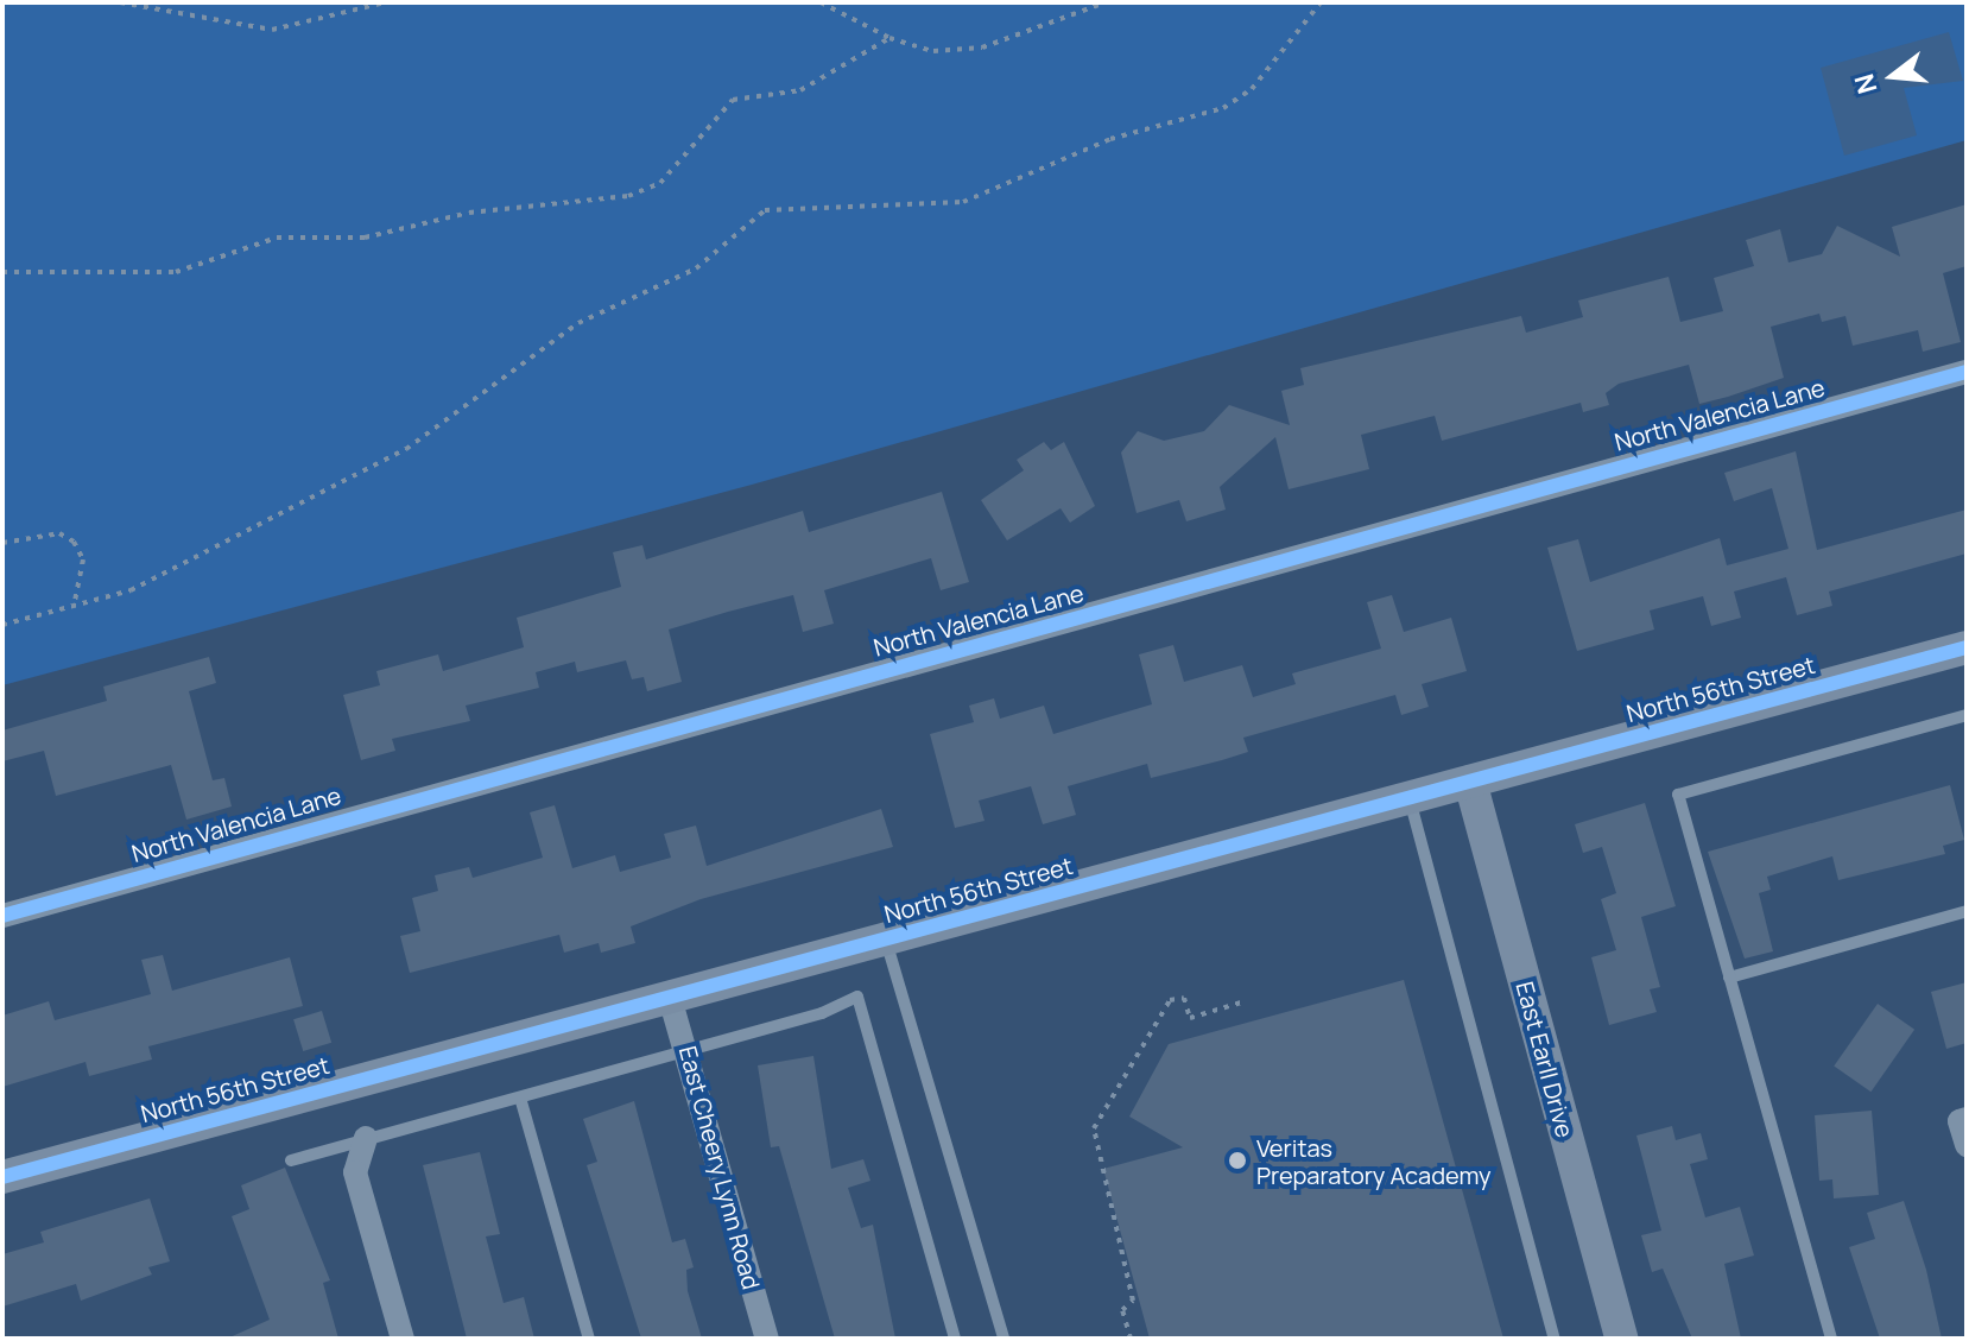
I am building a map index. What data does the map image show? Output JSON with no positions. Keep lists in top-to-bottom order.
{
  "streets": {
    "main road": ["North 56th Street", "East Earll Drive"],
    "street": ["North Valencia Lane", "East Cheery Lynn Road"]
  },
  "crossings": [
    ["North 56th Street", "East Earll Drive"],
    ["North 56th Street", "East Cheery Lynn Road"]
  ],
  "places": ["Veritas Preparatory Academy"],
  "north": "left"
}
